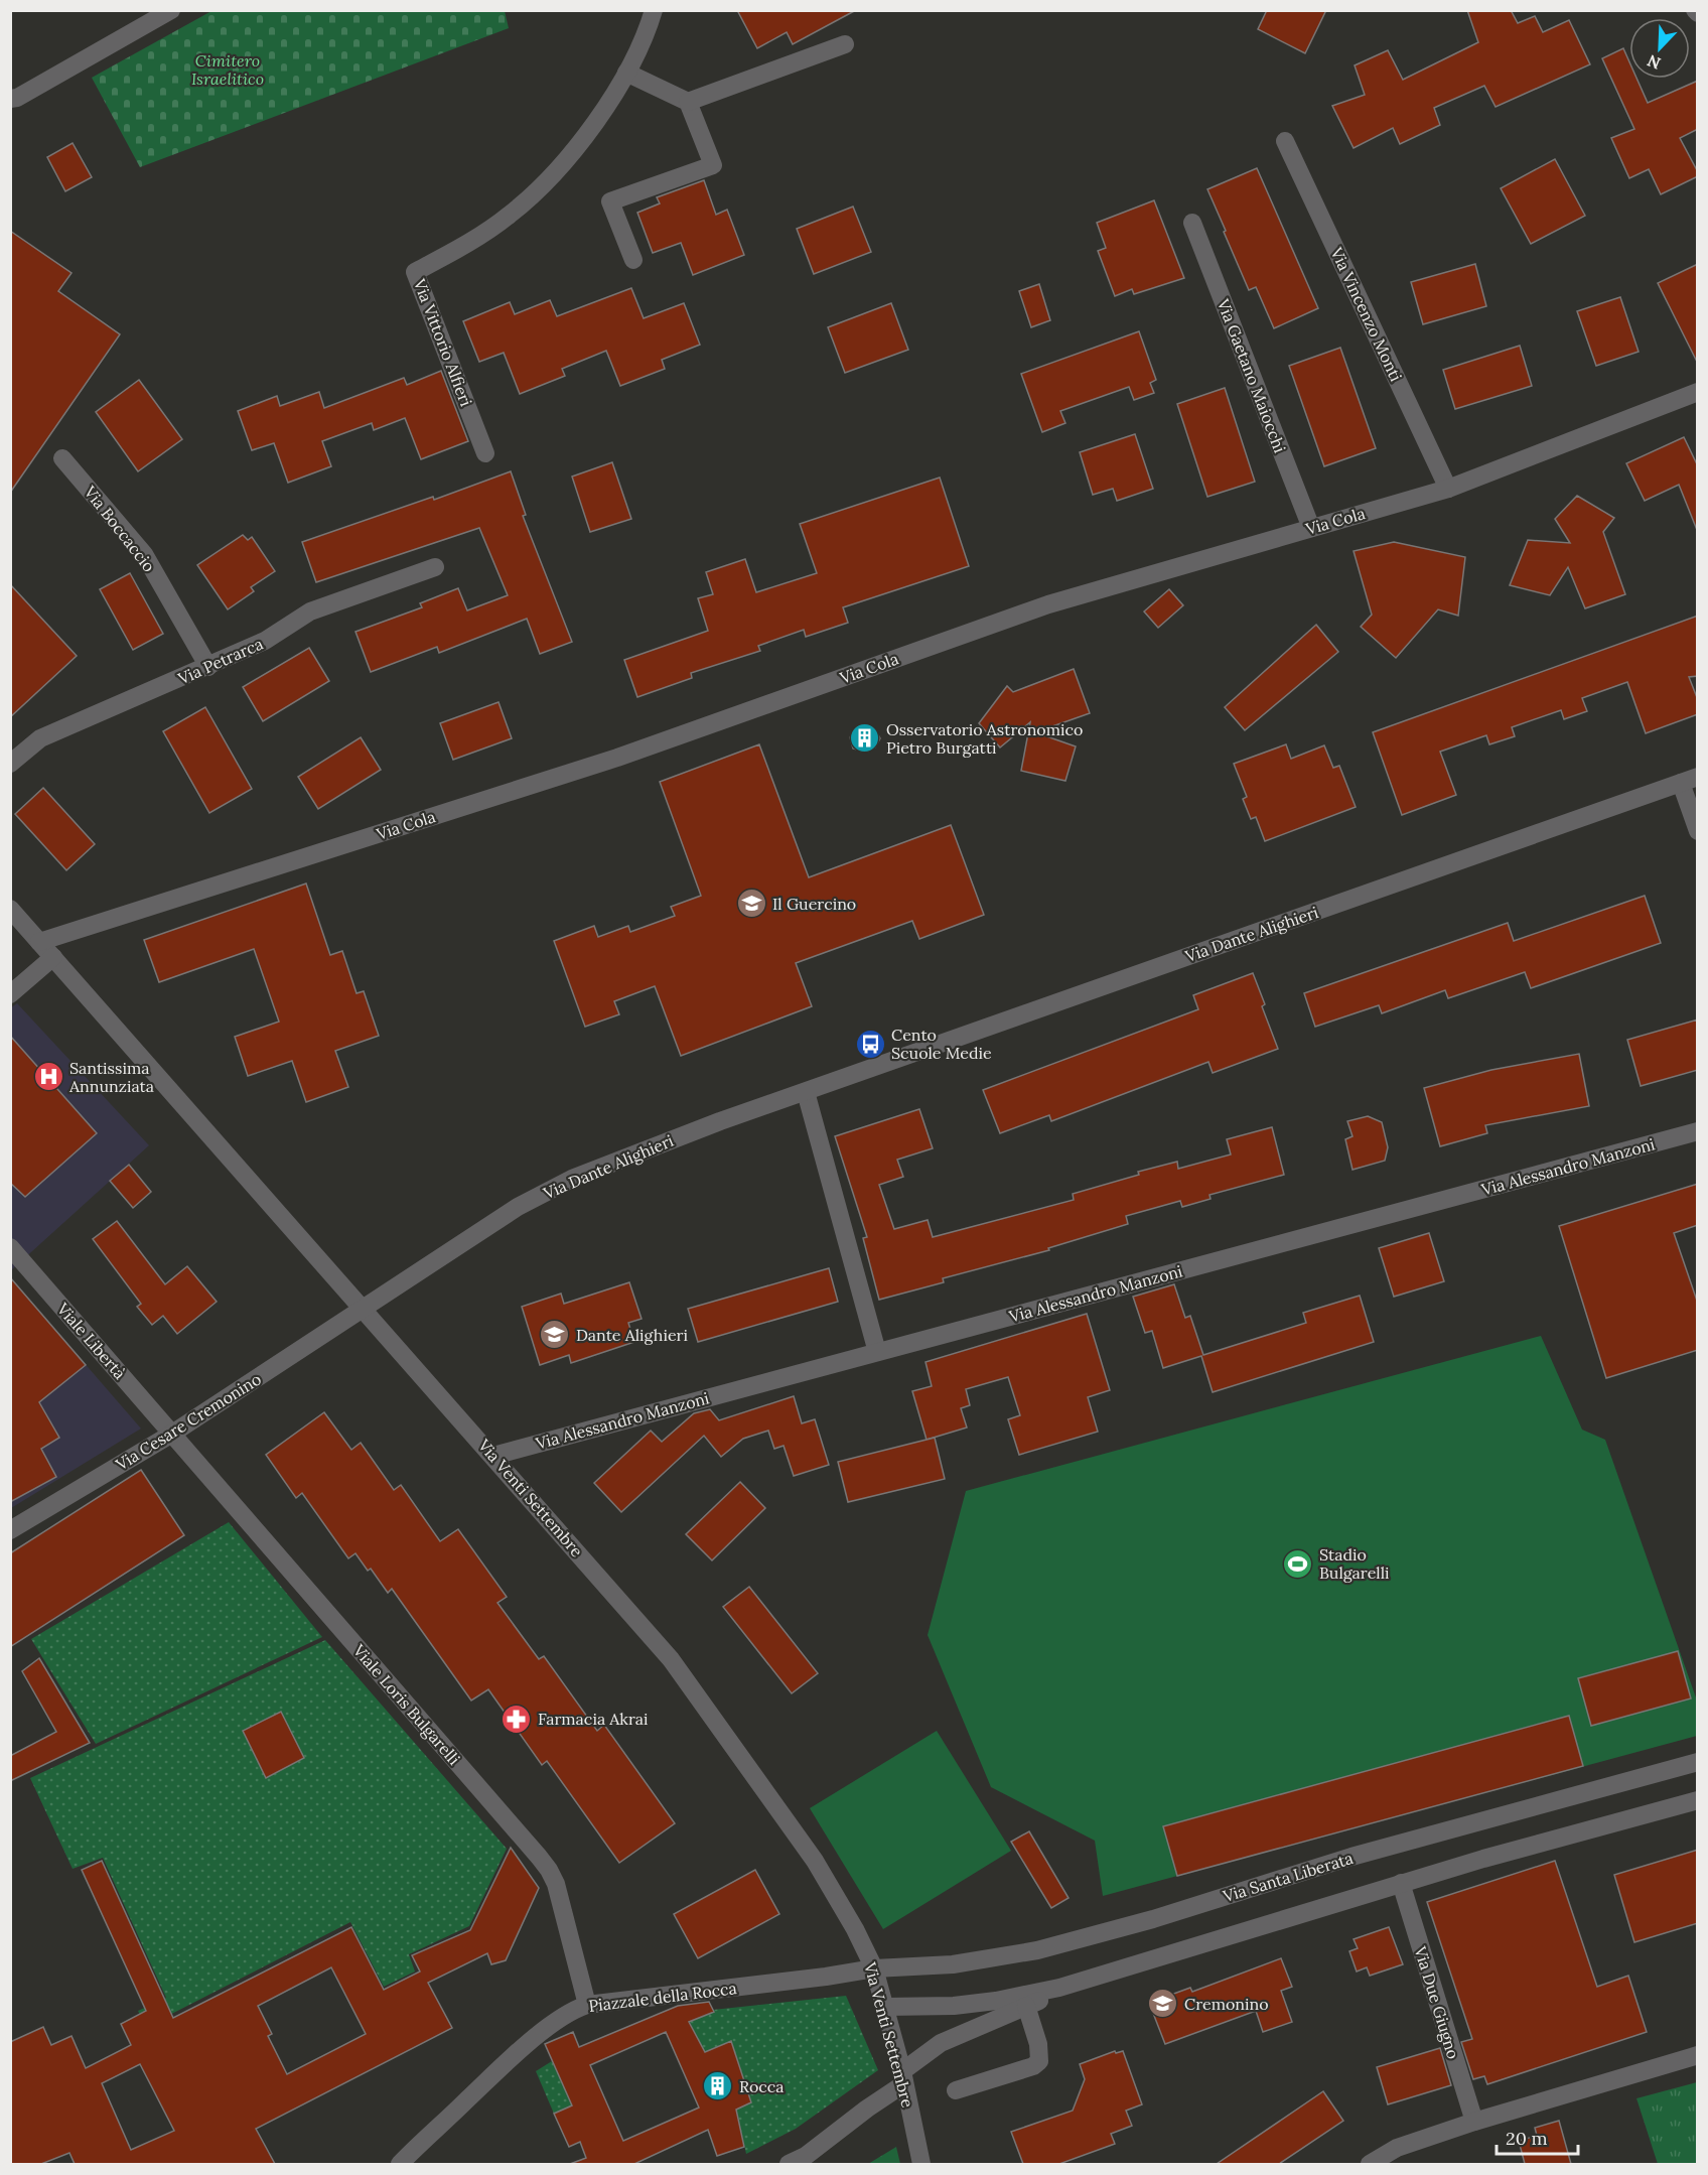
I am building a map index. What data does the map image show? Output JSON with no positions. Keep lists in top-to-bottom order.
{
  "streets": {
    "street": [
      "Via Vincenzo Monti",
      "Via Vittorio Alfieri",
      "Via Gaetano Maiocchi",
      "Via Cola",
      "Via Boccaccio",
      "Via Petrarca",
      "Via Dante Alighieri",
      "Via Alessandro Manzoni",
      "Viale Libertà",
      "Via Cesare Cremonino",
      "Via Venti Settembre",
      "Viale Loris Bulgarelli",
      "Via Santa Liberata",
      "Piazzale della Rocca",
      "Via Due Giugno"
    ]
  },
  "crossings": [
    ["Via Vincenzo Monti", "Via Cola"],
    ["Via Gaetano Maiocchi", "Via Cola"],
    ["Via Cola", "Via Venti Settembre"],
    ["Via Boccaccio", "Via Petrarca"],
    ["Via Dante Alighieri", "Via Cesare Cremonino"],
    ["Via Dante Alighieri", "Via Venti Settembre"],
    ["Via Alessandro Manzoni", "Via Venti Settembre"],
    ["Viale Libertà", "Via Cesare Cremonino"],
    ["Viale Libertà", "Viale Loris Bulgarelli"],
    ["Via Cesare Cremonino", "Via Venti Settembre"],
    ["Via Cesare Cremonino", "Viale Loris Bulgarelli"],
    ["Via Venti Settembre", "Via Santa Liberata"],
    ["Via Venti Settembre", "Piazzale della Rocca"],
    ["Viale Loris Bulgarelli", "Piazzale della Rocca"],
    ["Via Santa Liberata", "Piazzale della Rocca"]
  ],
  "parks": ["Cimitero Israelitico"],
  "places": {
    "building": ["Osservatorio Astronomico Pietro Burgatti", "Rocca"],
    "school or university": ["Il Guercino", "Dante Alighieri", "Cremonino"],
    "bus stop": ["Cento Scuole Medie"],
    "hospital": ["Santissima Annunziata"],
    "sports": ["Stadio Bulgarelli"],
    "pharmacy": ["Farmacia Akrai"]
  },
  "scale_bar": "20 m",
  "north": "bottom left"
}
